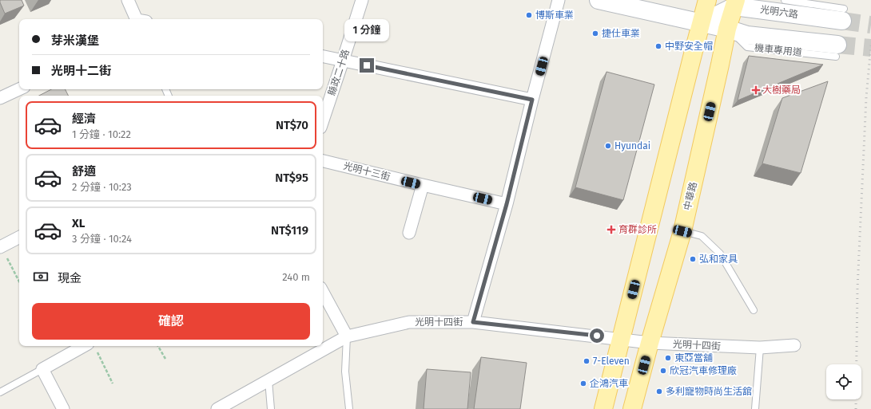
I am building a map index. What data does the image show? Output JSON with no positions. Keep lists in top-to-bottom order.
{
  "streets": {
    "main road": ["光明六路", "中華路"],
    "street": ["縣政二十路", "光明十三街", "光明十四街"]
  },
  "crossings": [
    ["光明六路", "中華路"],
    ["中華路", "光明十四街"]
  ],
  "places": {
    "other": [
      "博斯車業",
      "捷仕車業",
      "中野安全帽",
      "Hyundai",
      "弘和家具",
      "東亞當舖",
      "7-Eleven",
      "欣冠汽車修理廠",
      "企鴻汽車",
      "多利寵物時尚生活舘"
    ],
    "health": ["大樹藥局", "育群診所"]
  },
  "page": {
    "bubble": "1 分鐘",
    "banner": ["芽米漢堡", "光明十二街"],
    "list": [
      {
        "name": "經濟",
        "note": "1 分鐘 · 10:22",
        "value": "NT$70"
      },
      {
        "name": "舒適",
        "note": "2 分鐘 · 10:23",
        "value": "NT$95"
      },
      {
        "name": "XL",
        "note": "3 分鐘 · 10:24",
        "value": "NT$119"
      }
    ],
    "pay": ["現金", "240 m"],
    "buttons": "確認"
  }
}
